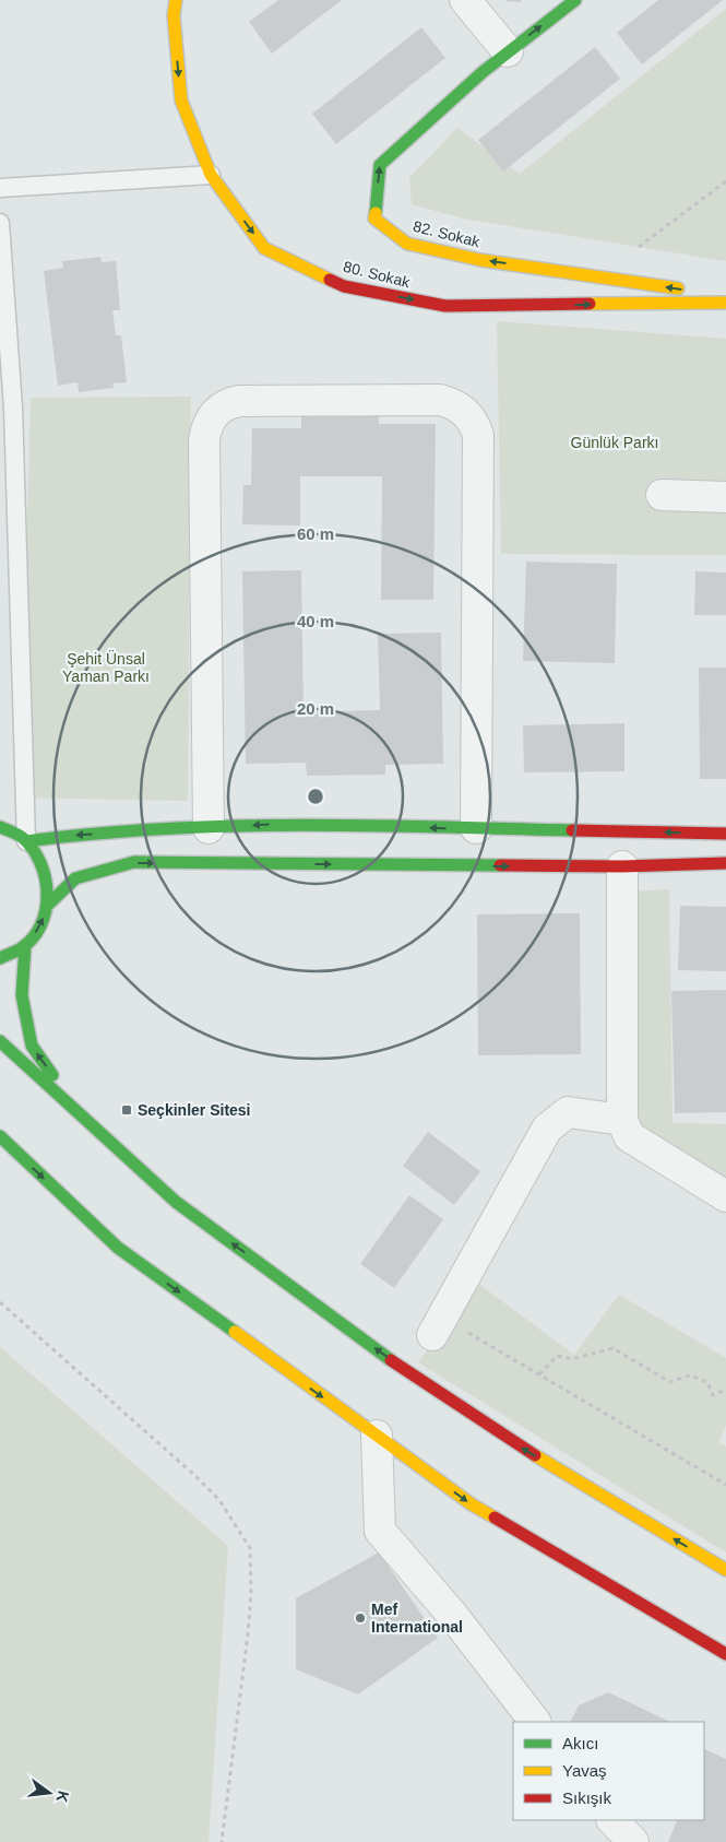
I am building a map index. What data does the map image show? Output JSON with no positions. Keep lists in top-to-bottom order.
{
  "streets": {
    "main road": ["82. Sokak", "80. Sokak"]
  },
  "one_way": ["80. Sokak"],
  "parks": ["Günlük Parkı", "Şehit Ünsal Yaman Parkı"],
  "places": {
    "transit": ["Seçkinler Sitesi"],
    "other": ["Mef International"]
  },
  "legend": ["Akıcı", "Yavaş", "Sıkışık"],
  "north": "right",
  "rings": ["60 m", "40 m", "20 m"]
}
